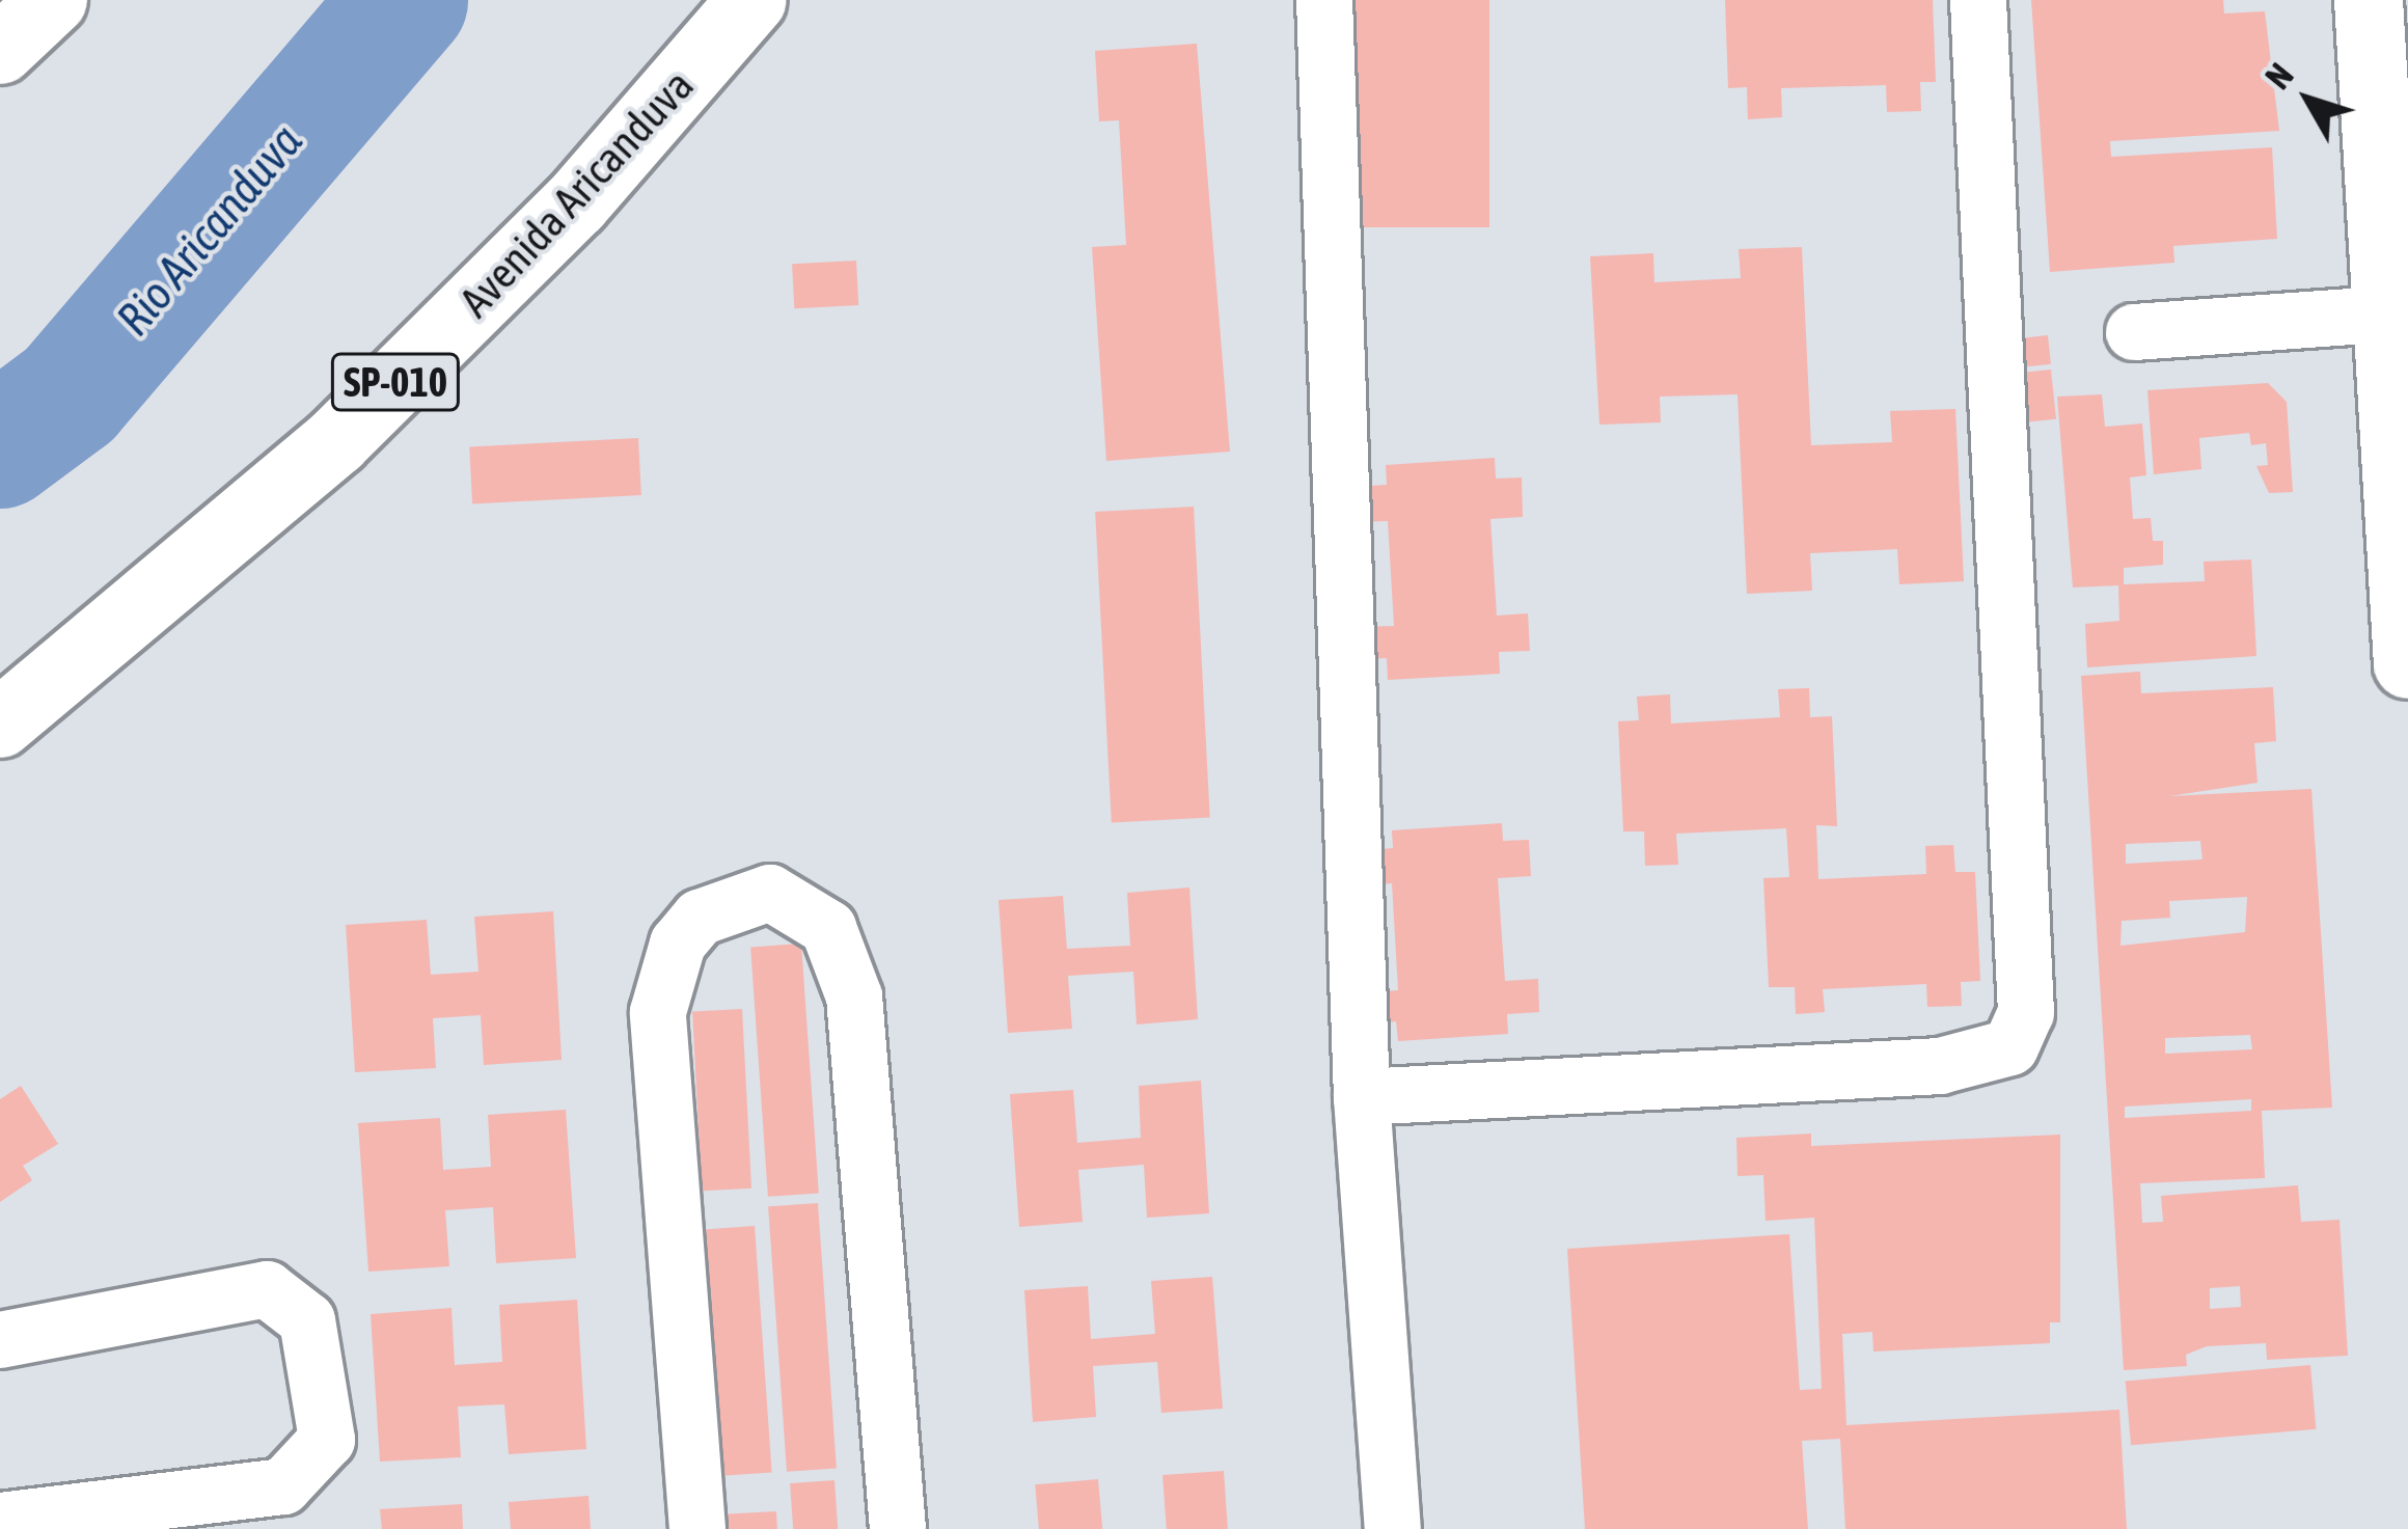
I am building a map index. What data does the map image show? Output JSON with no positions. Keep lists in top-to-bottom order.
{
  "streets": {
    "main road": ["Avenida Aricanduva", "SP-010"]
  },
  "water": ["Rio Aricanduva"],
  "north": "top left"
}
